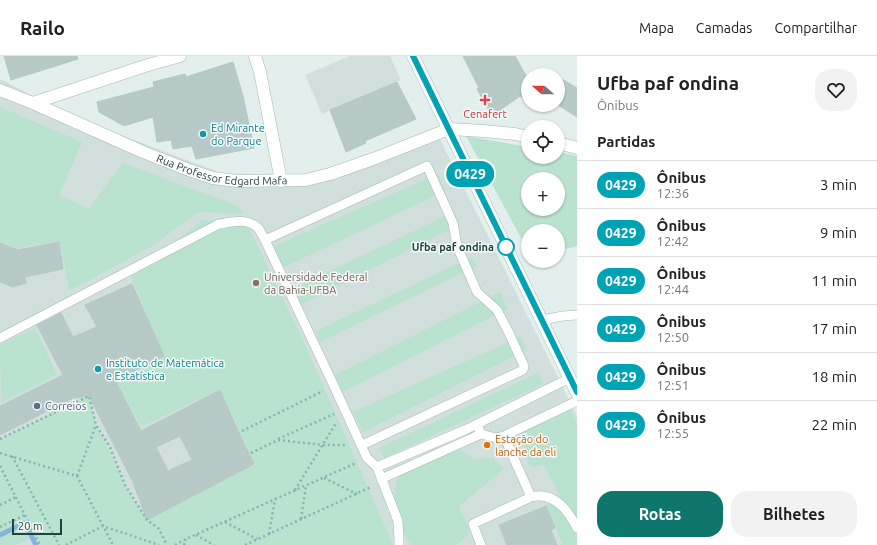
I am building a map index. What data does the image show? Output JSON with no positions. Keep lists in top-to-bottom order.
{
  "streets": {
    "street": ["Rua Professor Edgard Mafa"]
  },
  "places": {
    "health": ["Cenafert"],
    "other": [
      "Ed Mirante do Parque",
      "Ufba paf ondina",
      "Universidade Federal da Bahia-UFBA",
      "Instituto de Matemática e Estatística",
      "Correios",
      "Estação do lanche da eli"
    ]
  },
  "lines": ["bus line 0429"],
  "scale_bar": "20 m",
  "north": "left",
  "page": {
    "header": "Railo",
    "nav": ["Mapa", "Camadas", "Compartilhar"],
    "on_map": "0429",
    "heading": [
      ["Ufba paf ondina", "Ônibus"],
      "Partidas"
    ],
    "map_buttons": ["+", "−"],
    "list": [
      {
        "mark": "0429",
        "name": "Ônibus",
        "note": "12:36",
        "value": "3 min"
      },
      {
        "mark": "0429",
        "name": "Ônibus",
        "note": "12:42",
        "value": "9 min"
      },
      {
        "mark": "0429",
        "name": "Ônibus",
        "note": "12:44",
        "value": "11 min"
      },
      {
        "mark": "0429",
        "name": "Ônibus",
        "note": "12:50",
        "value": "17 min"
      },
      {
        "mark": "0429",
        "name": "Ônibus",
        "note": "12:51",
        "value": "18 min"
      },
      {
        "mark": "0429",
        "name": "Ônibus",
        "note": "12:55",
        "value": "22 min"
      }
    ],
    "buttons": ["Rotas", "Bilhetes"],
    "scale": "20 m"
  }
}
